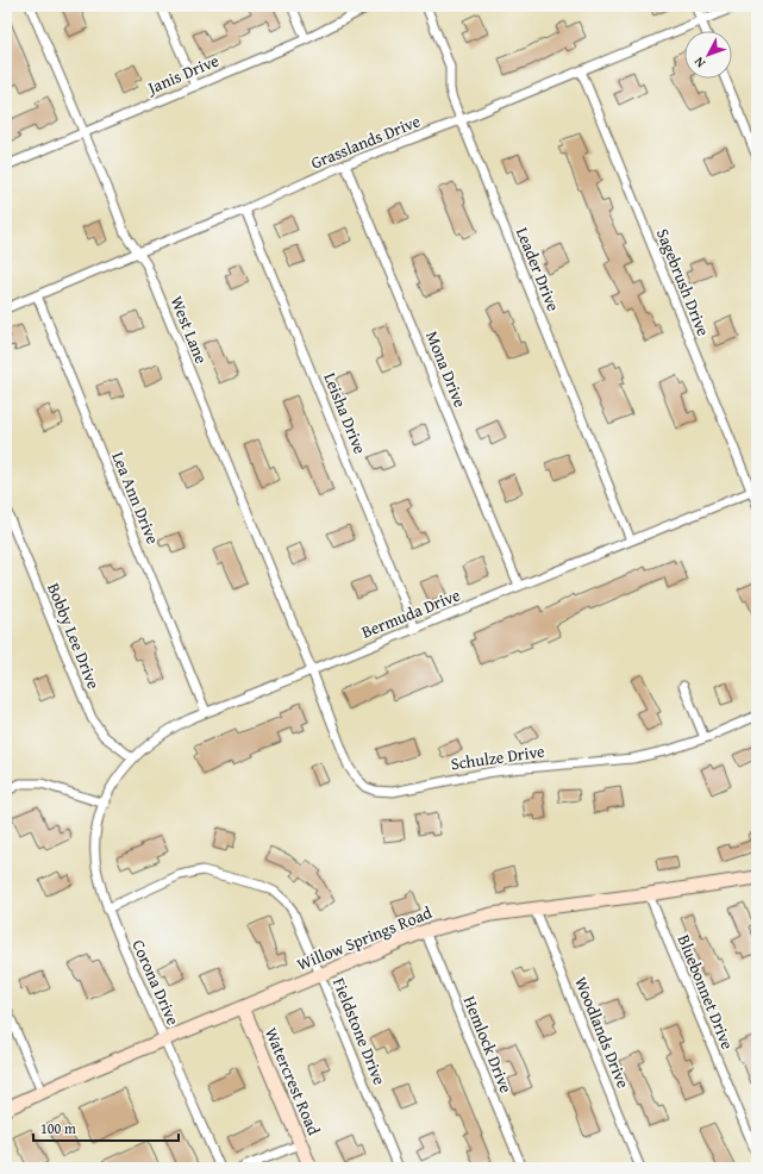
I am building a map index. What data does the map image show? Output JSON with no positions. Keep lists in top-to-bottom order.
{
  "streets": {
    "street": [
      "Janis Drive",
      "Grasslands Drive",
      "Leader Drive",
      "Sagebrush Drive",
      "West Lane",
      "Mona Drive",
      "Leisha Drive",
      "Lea Ann Drive",
      "Bermuda Drive",
      "Bobby Lee Drive",
      "Schulze Drive",
      "Willow Springs Road",
      "Corona Drive",
      "Bluebonnet Drive",
      "Fieldstone Drive",
      "Woodlands Drive",
      "Hemlock Drive",
      "Watercrest Road"
    ]
  },
  "crossings": [
    ["Janis Drive", "West Lane"],
    ["Grasslands Drive", "Leader Drive"],
    ["Grasslands Drive", "Sagebrush Drive"],
    ["Grasslands Drive", "West Lane"],
    ["Grasslands Drive", "Mona Drive"],
    ["Grasslands Drive", "Leisha Drive"],
    ["Grasslands Drive", "Lea Ann Drive"],
    ["Leader Drive", "Bermuda Drive"],
    ["Sagebrush Drive", "Bermuda Drive"],
    ["West Lane", "Bermuda Drive"],
    ["West Lane", "Schulze Drive"],
    ["Mona Drive", "Bermuda Drive"],
    ["Leisha Drive", "Bermuda Drive"],
    ["Lea Ann Drive", "Bermuda Drive"],
    ["Bermuda Drive", "Bobby Lee Drive"],
    ["Bermuda Drive", "Schulze Drive"],
    ["Bermuda Drive", "Corona Drive"],
    ["Willow Springs Road", "Corona Drive"],
    ["Willow Springs Road", "Bluebonnet Drive"],
    ["Willow Springs Road", "Fieldstone Drive"],
    ["Willow Springs Road", "Woodlands Drive"],
    ["Willow Springs Road", "Hemlock Drive"],
    ["Willow Springs Road", "Watercrest Road"],
    ["Corona Drive", "Fieldstone Drive"]
  ],
  "scale_bar": "100 m",
  "north": "bottom left"
}
